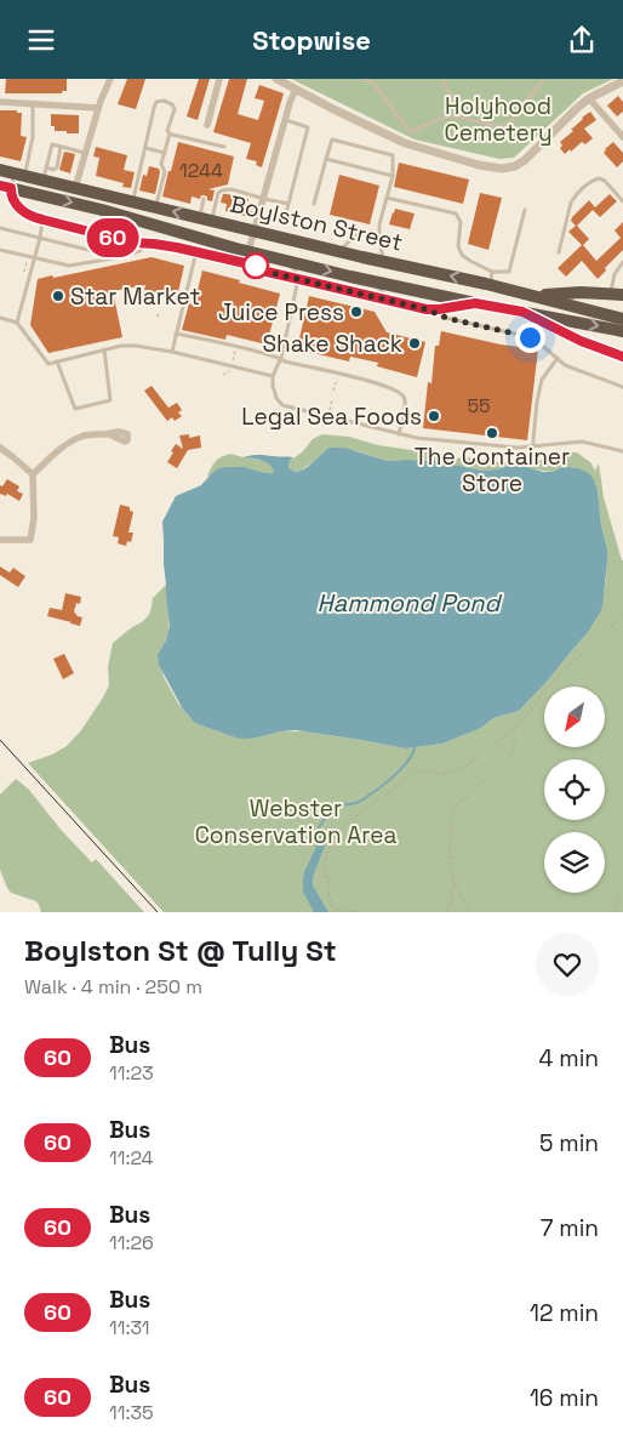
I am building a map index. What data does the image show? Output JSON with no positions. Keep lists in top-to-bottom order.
{
  "streets": {
    "highway": ["Boylston Street"]
  },
  "water": ["Hammond Pond"],
  "parks": ["Holyhood Cemetery", "Webster Conservation Area"],
  "places": [
    "Star Market",
    "Juice Press",
    "Shake Shack",
    "Legal Sea Foods",
    "The Container Store"
  ],
  "lines": ["bus line 60"],
  "house_numbers": ["1244", "55"],
  "north": "bottom left",
  "page": {
    "header": "Stopwise",
    "on_map": "60",
    "heading": ["Boylston St @ Tully St", "Walk · 4 min · 250 m"],
    "list": [
      {
        "mark": "60",
        "name": "Bus",
        "note": "11:23",
        "value": "4 min"
      },
      {
        "mark": "60",
        "name": "Bus",
        "note": "11:24",
        "value": "5 min"
      },
      {
        "mark": "60",
        "name": "Bus",
        "note": "11:26",
        "value": "7 min"
      },
      {
        "mark": "60",
        "name": "Bus",
        "note": "11:31",
        "value": "12 min"
      },
      {
        "mark": "60",
        "name": "Bus",
        "note": "11:35",
        "value": "16 min"
      }
    ]
  }
}
